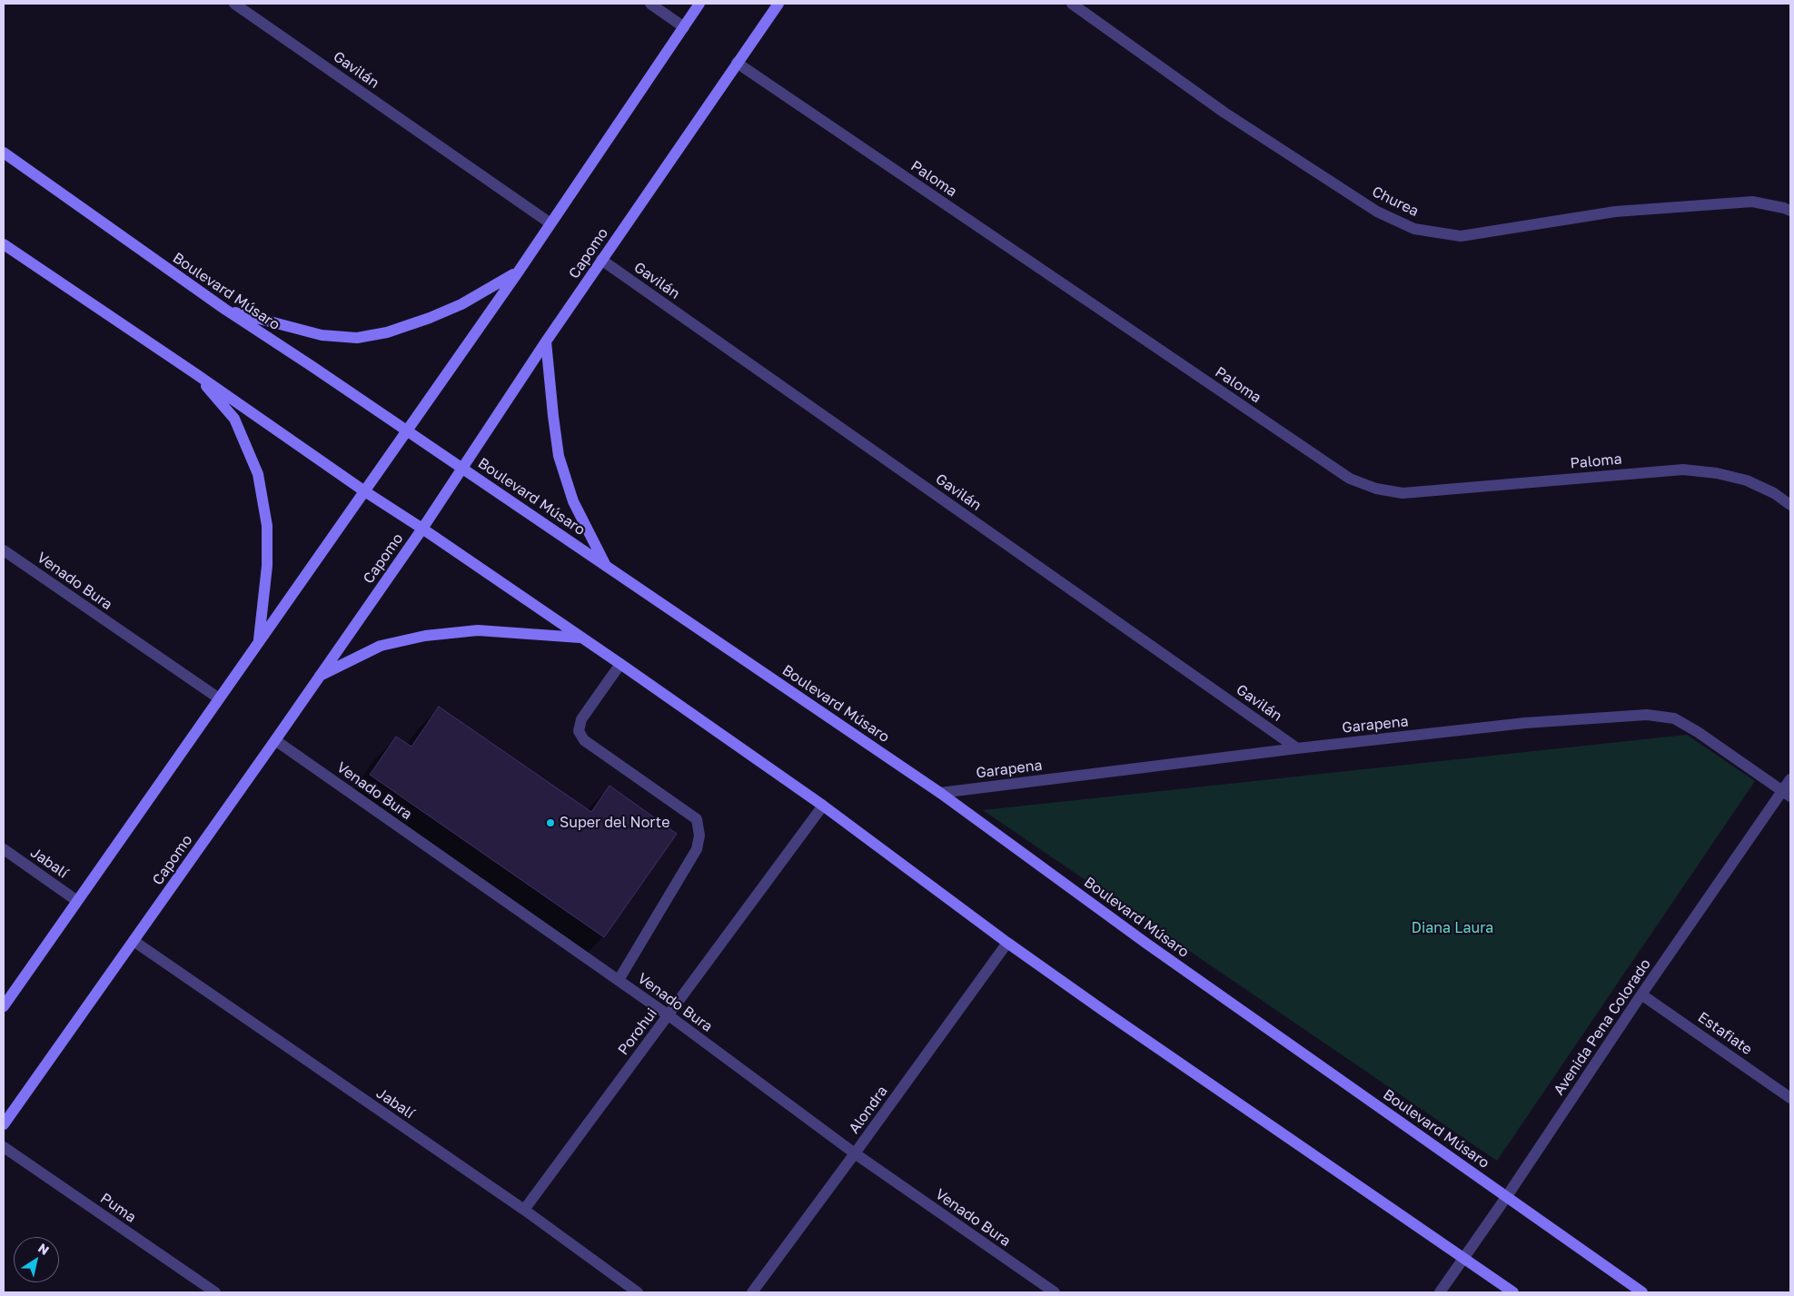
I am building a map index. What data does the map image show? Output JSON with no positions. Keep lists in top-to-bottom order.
{
  "streets": {
    "street": [
      "Gavilán",
      "Paloma",
      "Churea",
      "Capomo",
      "Boulevard Músaro",
      "Venado Bura",
      "Garapena",
      "Jabalí",
      "Avenida Pena Colorado",
      "Porohui",
      "Estafiate",
      "Alondra",
      "Puma"
    ]
  },
  "crossings": [
    ["Gavilán", "Capomo"],
    ["Gavilán", "Garapena"],
    ["Paloma", "Capomo"],
    ["Capomo", "Boulevard Músaro"],
    ["Capomo", "Venado Bura"],
    ["Capomo", "Jabalí"],
    ["Boulevard Músaro", "Garapena"],
    ["Boulevard Músaro", "Avenida Pena Colorado"],
    ["Venado Bura", "Porohui"],
    ["Venado Bura", "Alondra"],
    ["Garapena", "Avenida Pena Colorado"],
    ["Jabalí", "Porohui"],
    ["Avenida Pena Colorado", "Estafiate"]
  ],
  "parks": ["Diana Laura"],
  "places": ["Super del Norte"],
  "north": "top right"
}
